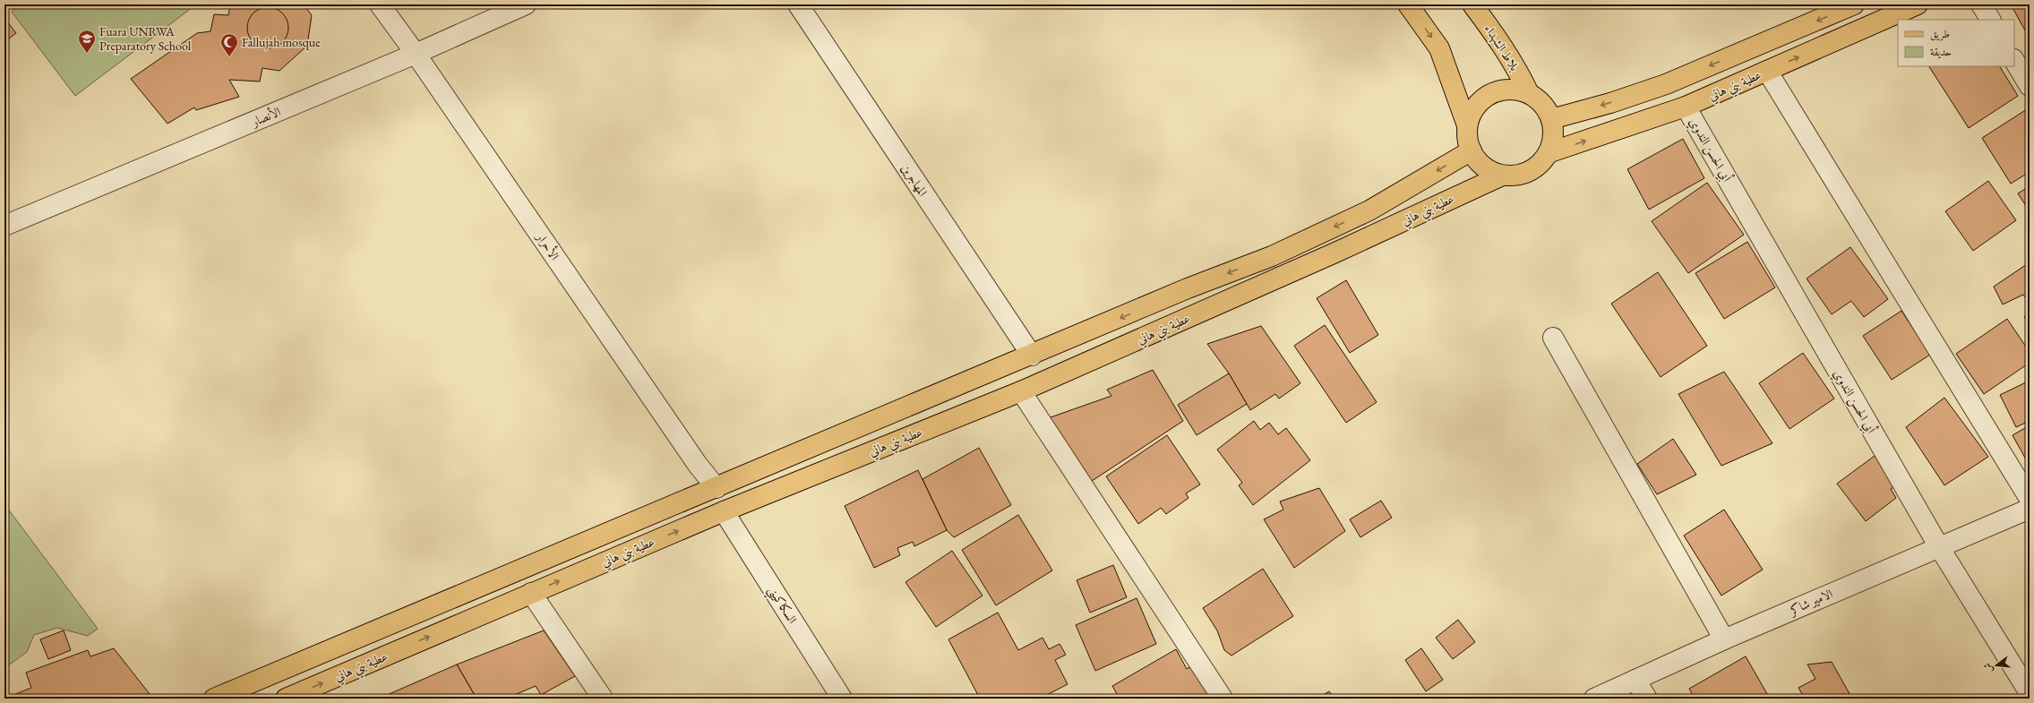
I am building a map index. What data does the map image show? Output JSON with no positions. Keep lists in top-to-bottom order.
{
  "streets": {
    "main road": ["بلاط الشهداء", "عطية بني هاني"],
    "street": [
      "الأنصار",
      "أبي الحسن الندوي",
      "المهاجرين",
      "الأحرار",
      "الامير شاكر",
      "السكاكيني"
    ]
  },
  "crossings": [
    ["بلاط الشهداء", "عطية بني هاني"],
    ["عطية بني هاني", "أبي الحسن الندوي"],
    ["عطية بني هاني", "السكاكيني"],
    ["الأنصار", "الأحرار"],
    ["أبي الحسن الندوي", "الامير شاكر"]
  ],
  "places": {
    "school or university": ["Fuara UNRWA Preparatory School"],
    "mosque": ["Fallujah mosque"]
  },
  "legend": ["طريق", "حديقة"],
  "north": "left"
}
